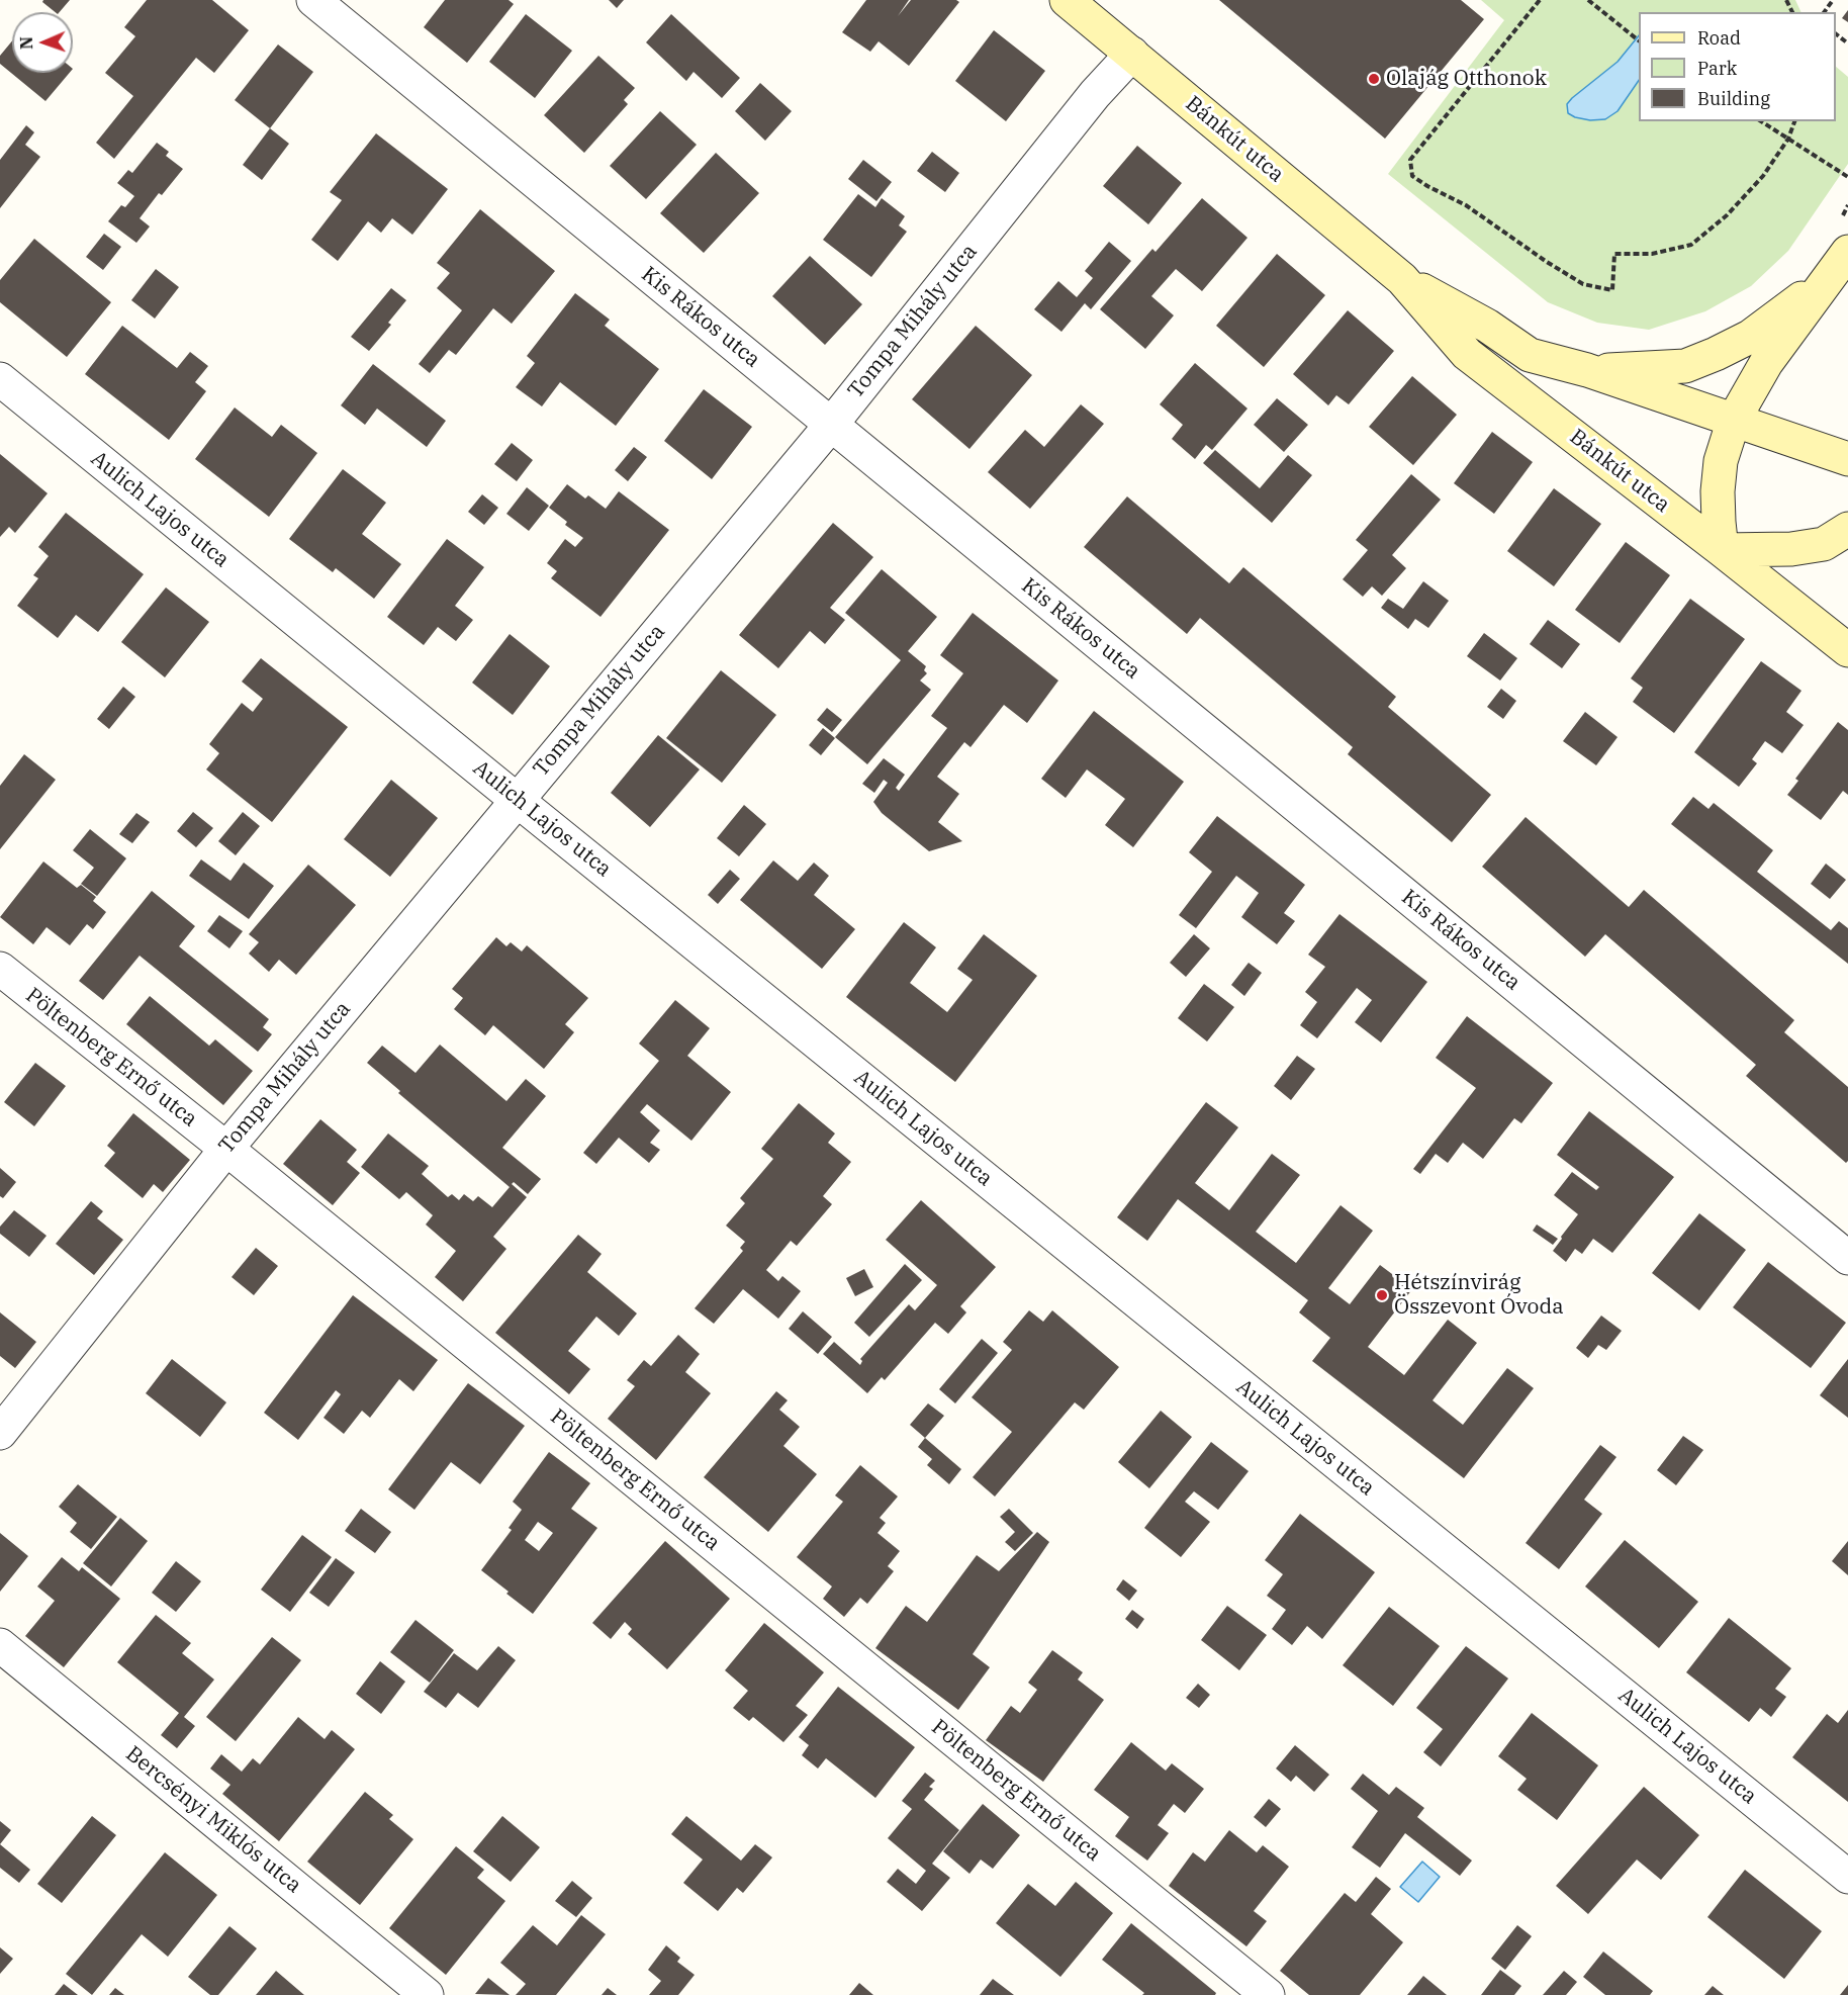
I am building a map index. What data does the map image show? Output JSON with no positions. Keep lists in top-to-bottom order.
{
  "streets": {
    "street": [
      "Bánkút utca",
      "Kis Rákos utca",
      "Tompa Mihály utca",
      "Aulich Lajos utca",
      "Pöltenberg Ernő utca",
      "Bercsényi Miklós utca"
    ]
  },
  "crossings": [
    ["Bánkút utca", "Tompa Mihály utca"],
    ["Kis Rákos utca", "Tompa Mihály utca"],
    ["Tompa Mihály utca", "Aulich Lajos utca"],
    ["Tompa Mihály utca", "Pöltenberg Ernő utca"]
  ],
  "places": ["Olajág Otthonok", "Hétszínvirág Összevont Óvoda"],
  "legend": ["Road", "Park", "Building"],
  "north": "left"
}
